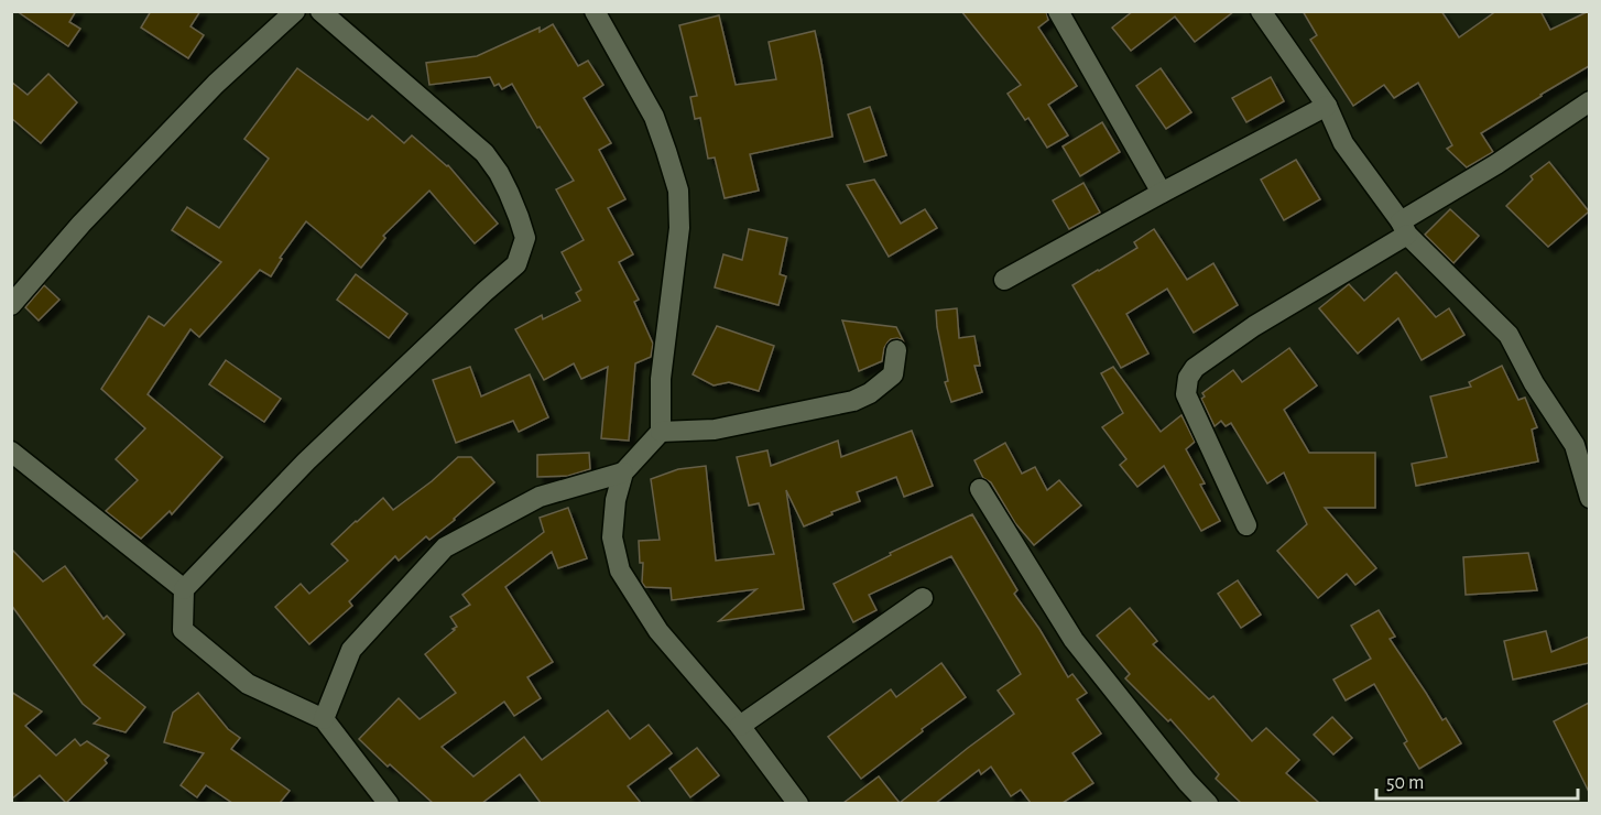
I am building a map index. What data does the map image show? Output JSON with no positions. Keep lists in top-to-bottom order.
{
  "scale_bar": "50 m"
}
